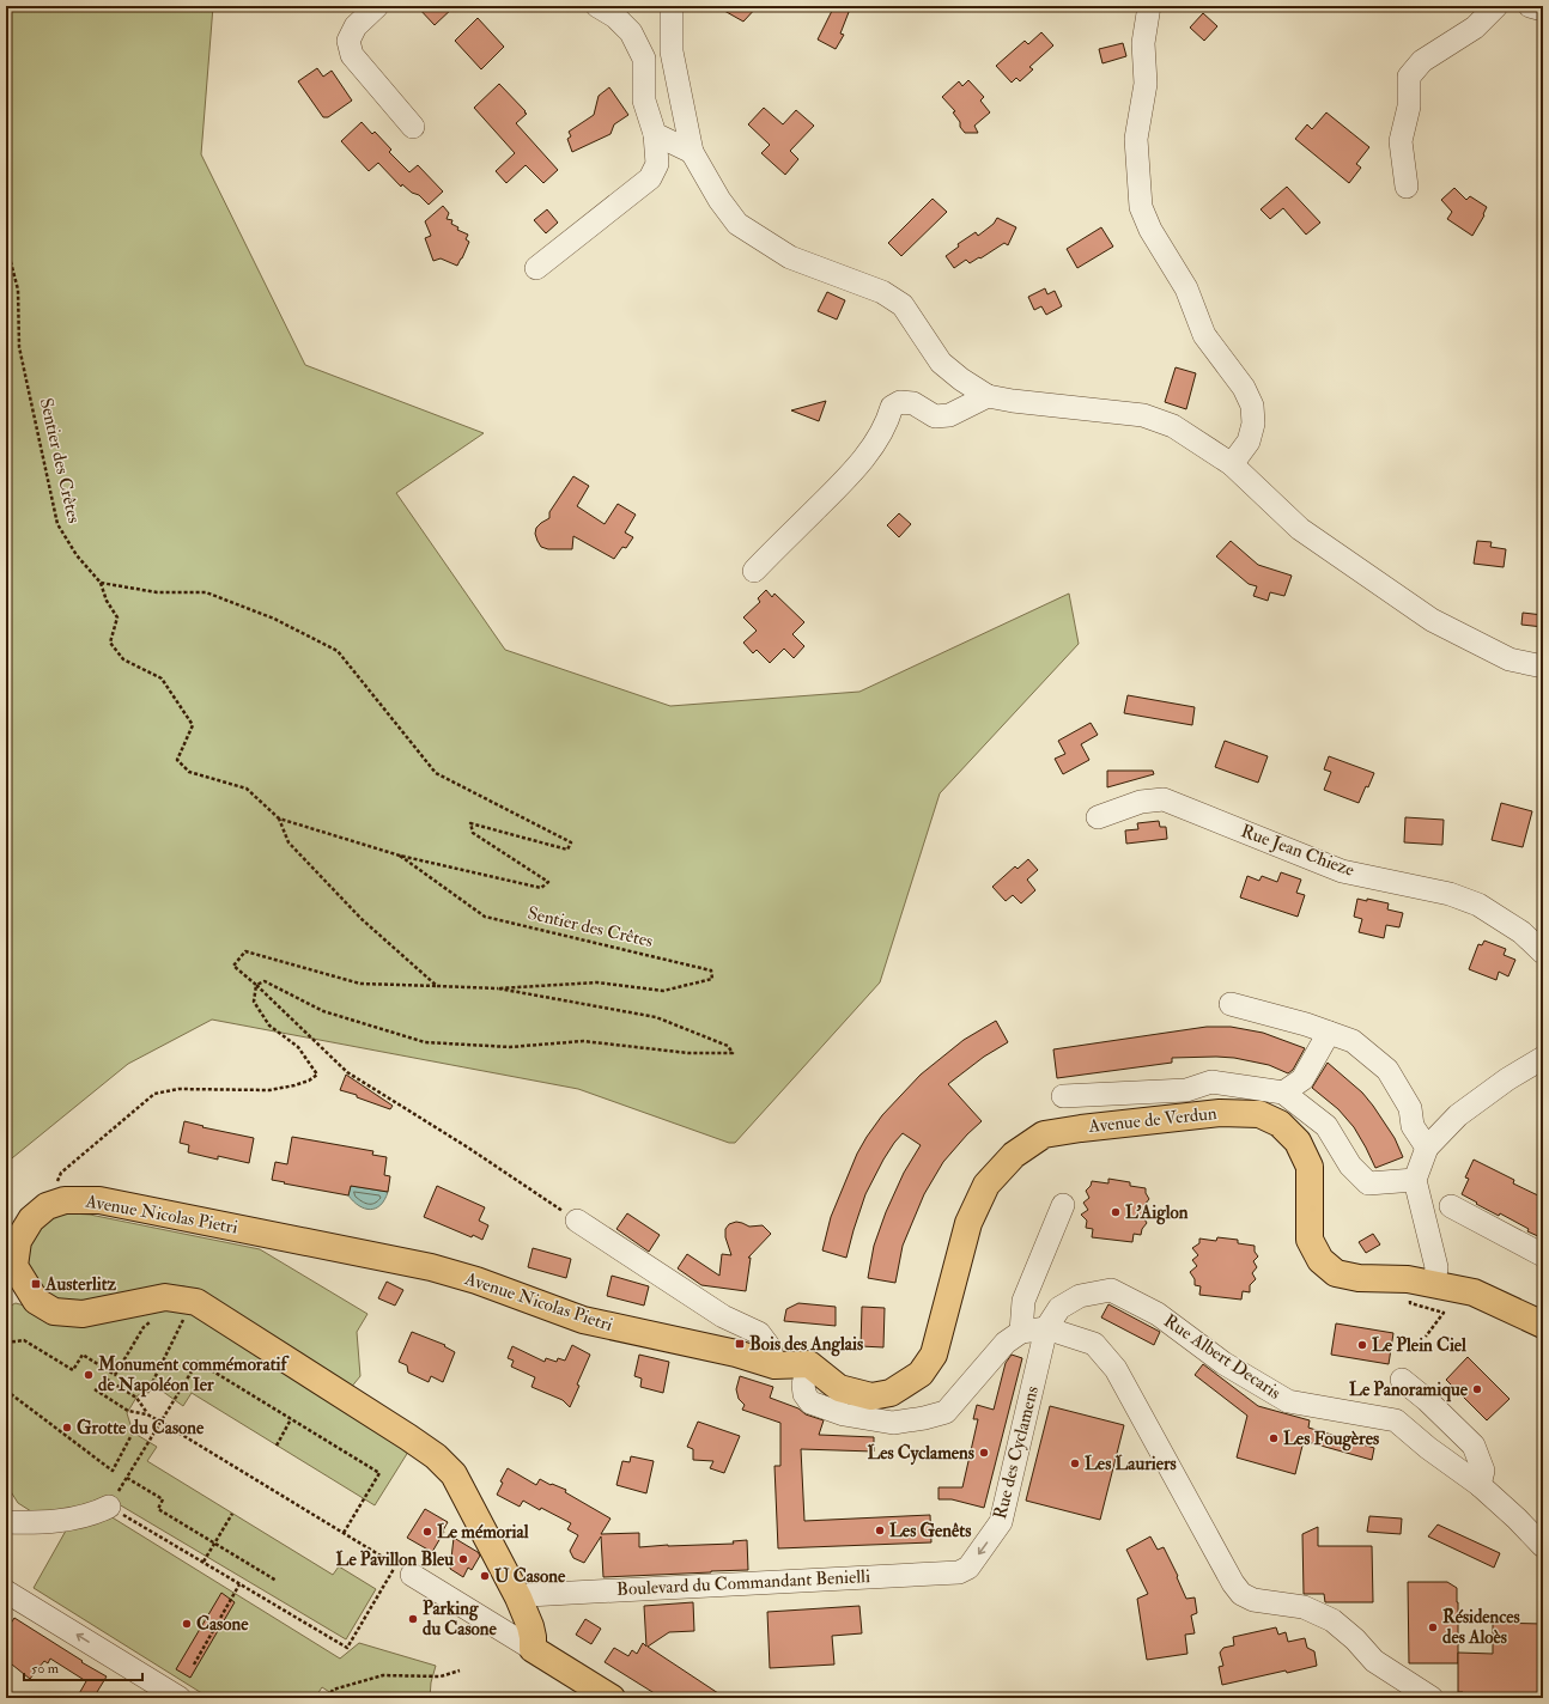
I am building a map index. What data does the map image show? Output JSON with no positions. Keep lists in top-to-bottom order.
{
  "streets": {
    "main road": ["Avenue de Verdun", "Avenue Nicolas Pietri"],
    "street": [
      "Rue Jean Chieze",
      "Rue Albert Decaris",
      "Rue des Cyclamens",
      "Boulevard du Commandant Benielli"
    ],
    "path": ["Sentier des Crêtes"]
  },
  "crossings": [
    ["Avenue de Verdun", "Avenue Nicolas Pietri"],
    ["Avenue Nicolas Pietri", "Boulevard du Commandant Benielli"],
    ["Rue Albert Decaris", "Rue des Cyclamens"],
    ["Rue des Cyclamens", "Boulevard du Commandant Benielli"]
  ],
  "one_way": ["Rue des Cyclamens"],
  "places": {
    "other": [
      "L'Aiglon",
      "Le Plein Ciel",
      "Monument commémoratif de Napoléon Ier",
      "Le Panoramique",
      "Grotte du Casone",
      "Les Fougères",
      "Les Cyclamens",
      "Les Lauriers",
      "Les Genêts",
      "Le mémorial",
      "Le Pavillon Bleu",
      "U Casone",
      "Parking du Casone",
      "Casone",
      "Résidences des Aloès"
    ],
    "transit": ["Austerlitz", "Bois des Anglais"]
  },
  "scale_bar": "50 m"
}
